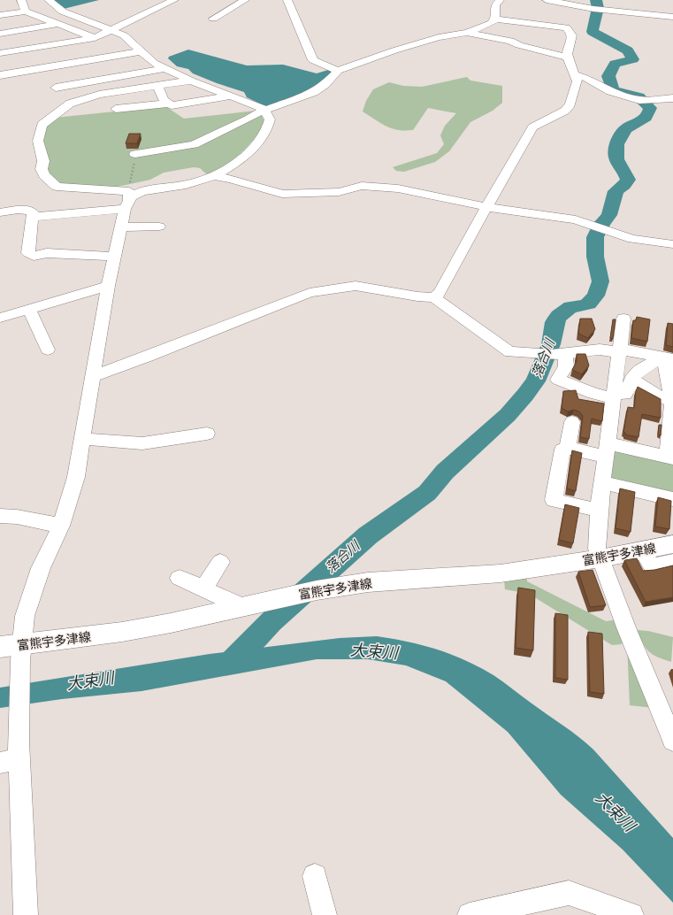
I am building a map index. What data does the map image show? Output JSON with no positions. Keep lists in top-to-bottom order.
{
  "streets": {
    "main road": ["富熊宇多津線"]
  },
  "water": ["落合川", "大束川"]
}
